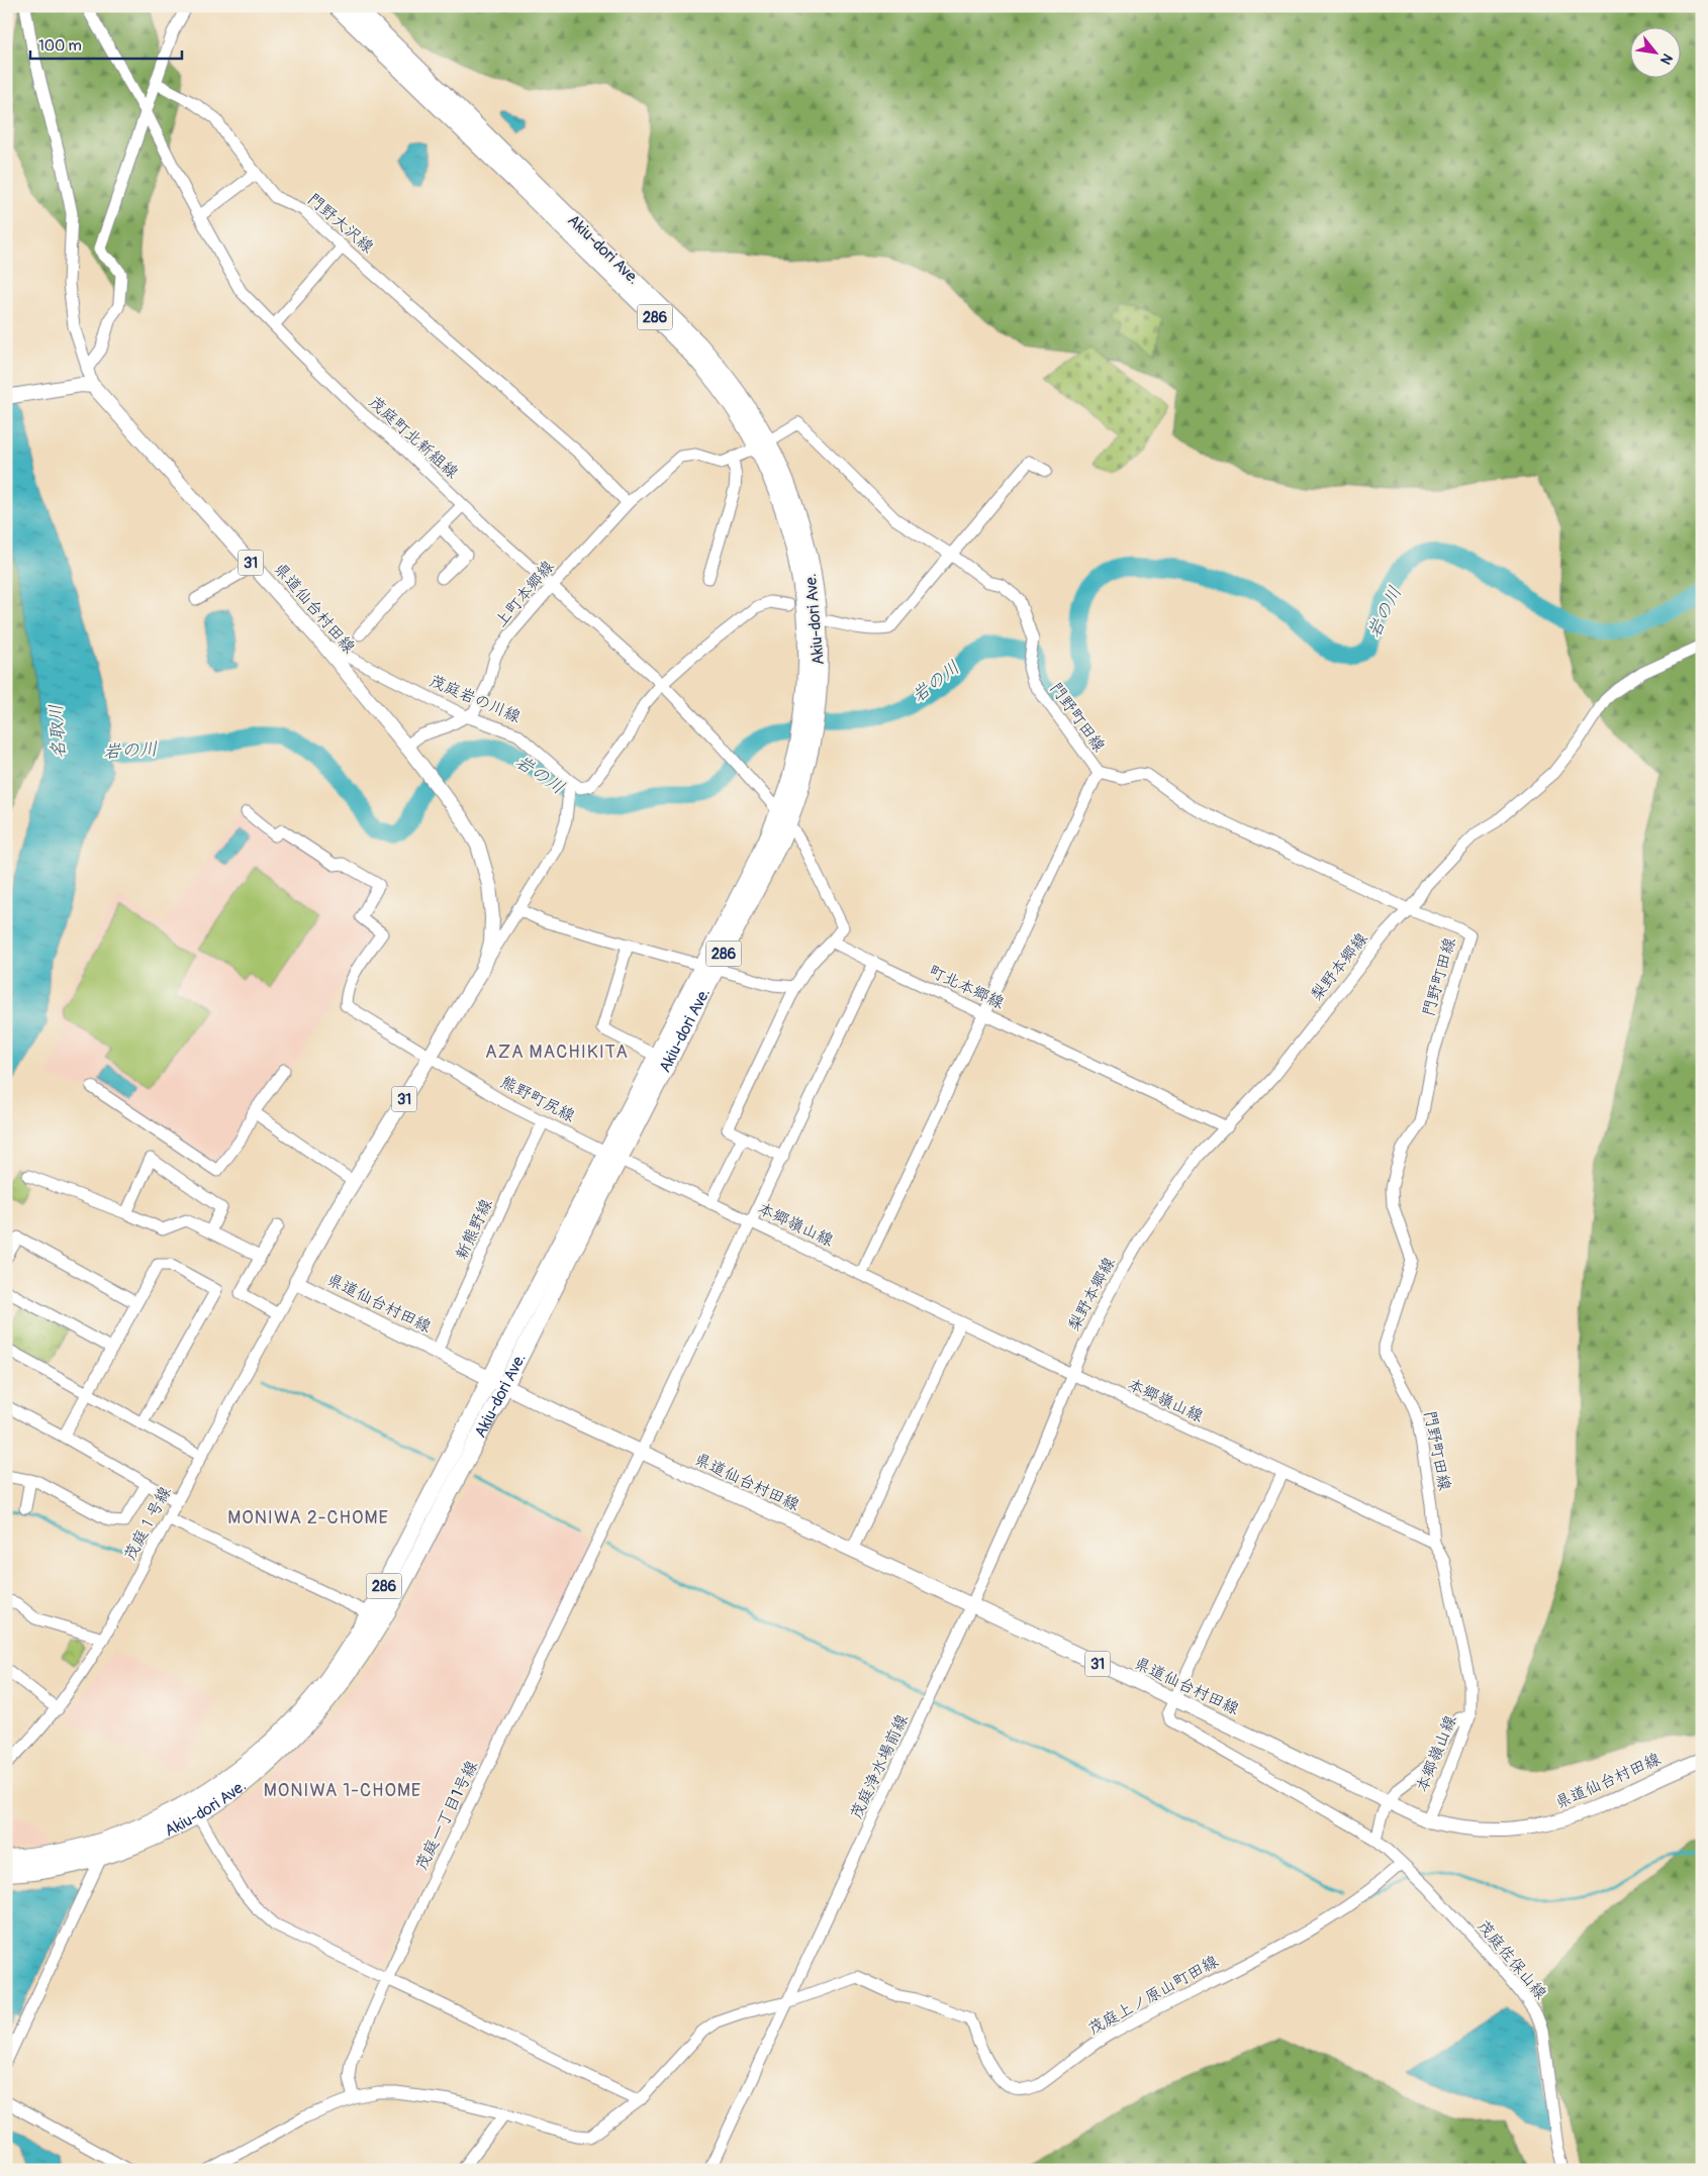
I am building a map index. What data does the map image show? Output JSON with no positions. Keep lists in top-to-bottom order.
{
  "streets": {
    "highway": ["Akiu-dori Ave.", "286"],
    "main road": ["31", "県道仙台村田線"],
    "street": [
      "門野大沢線",
      "茂庭町北新組線",
      "上町本郷線",
      "茂庭岩の川線",
      "門野町田線",
      "梨野本郷線",
      "町北本郷線",
      "熊野町尻線",
      "本郷嶺山線",
      "新熊野線",
      "茂庭１号線",
      "茂庭浄水場前線",
      "茂庭一丁目1号線",
      "茂庭佐保山線",
      "茂庭上ノ原山町田線"
    ]
  },
  "crossings": [
    ["門野大沢線", "上町本郷線"],
    ["Akiu-dori Ave.", "茂庭町北新組線"],
    ["Akiu-dori Ave.", "県道仙台村田線"],
    ["Akiu-dori Ave.", "熊野町尻線"],
    ["Akiu-dori Ave.", "本郷嶺山線"],
    ["茂庭町北新組線", "上町本郷線"],
    ["茂庭町北新組線", "町北本郷線"],
    ["31", "県道仙台村田線"],
    ["31", "熊野町尻線"],
    ["31", "茂庭１号線"],
    ["上町本郷線", "茂庭岩の川線"],
    ["県道仙台村田線", "茂庭岩の川線"],
    ["県道仙台村田線", "本郷嶺山線"],
    ["県道仙台村田線", "新熊野線"],
    ["県道仙台村田線", "茂庭１号線"],
    ["県道仙台村田線", "茂庭浄水場前線"],
    ["県道仙台村田線", "茂庭一丁目1号線"],
    ["県道仙台村田線", "茂庭佐保山線"],
    ["門野町田線", "梨野本郷線"],
    ["門野町田線", "本郷嶺山線"],
    ["梨野本郷線", "町北本郷線"],
    ["梨野本郷線", "本郷嶺山線"],
    ["梨野本郷線", "茂庭浄水場前線"],
    ["町北本郷線", "茂庭一丁目1号線"],
    ["熊野町尻線", "本郷嶺山線"],
    ["熊野町尻線", "新熊野線"],
    ["本郷嶺山線", "茂庭浄水場前線"],
    ["本郷嶺山線", "茂庭一丁目1号線"],
    ["茂庭浄水場前線", "茂庭上ノ原山町田線"],
    ["茂庭一丁目1号線", "茂庭上ノ原山町田線"],
    ["茂庭佐保山線", "茂庭上ノ原山町田線"]
  ],
  "districts": ["AZA MACHIKITA", "MONIWA 2-CHOME", "MONIWA 1-CHOME"],
  "water": ["岩の川", "名取川"],
  "scale_bar": "100 m",
  "north": "bottom right"
}
